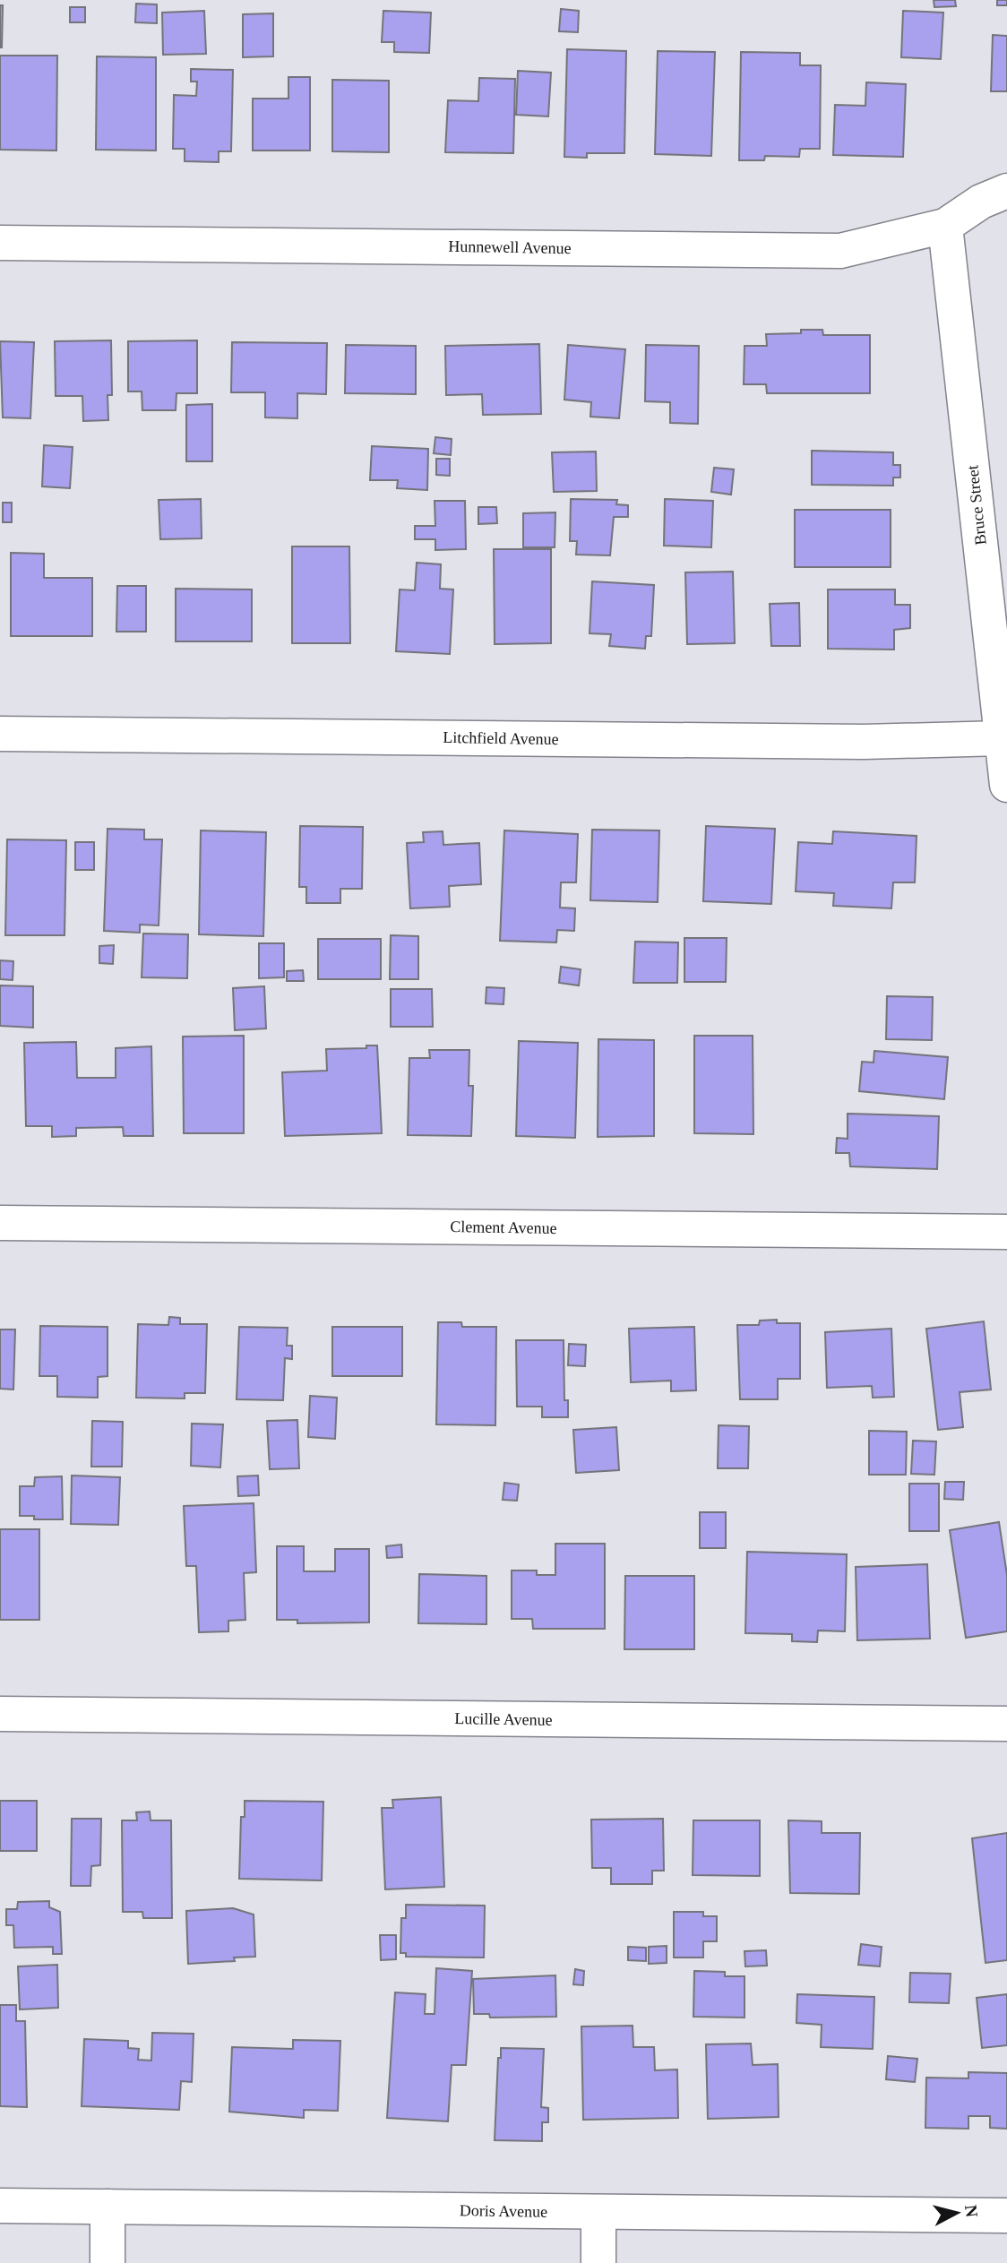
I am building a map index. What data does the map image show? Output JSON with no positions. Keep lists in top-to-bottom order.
{
  "streets": {
    "street": [
      "Hunnewell Avenue",
      "Bruce Street",
      "Litchfield Avenue",
      "Clement Avenue",
      "Lucille Avenue",
      "Doris Avenue"
    ]
  },
  "crossings": [
    ["Hunnewell Avenue", "Bruce Street"],
    ["Bruce Street", "Litchfield Avenue"]
  ],
  "north": "right"
}
